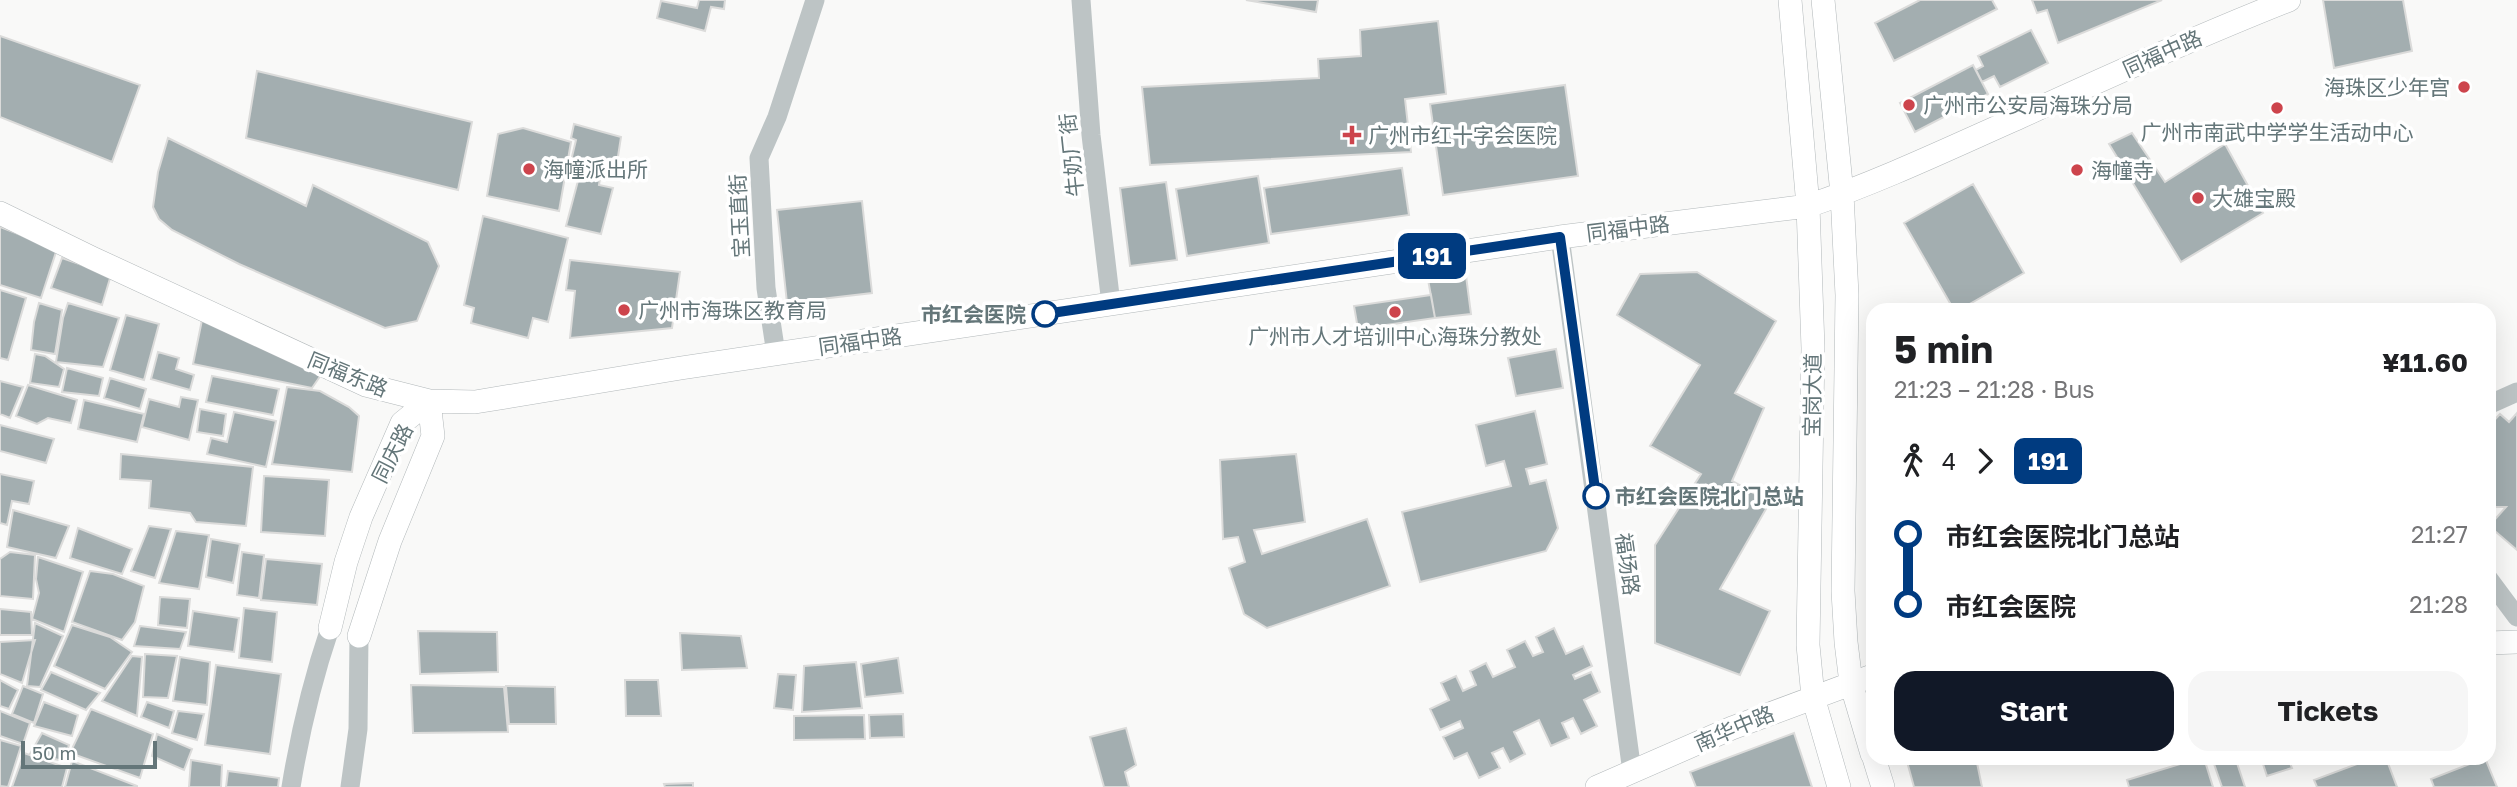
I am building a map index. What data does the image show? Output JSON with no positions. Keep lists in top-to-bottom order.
{
  "streets": {
    "main road": [
      "同福中路",
      "同福东路",
      "宝岗大道",
      "同庆路",
      "南华中路"
    ],
    "street": ["牛奶厂街", "宝玉直街", "福场路"]
  },
  "crossings": [
    ["同福中路", "牛奶厂街"],
    ["同福中路", "宝玉直街"],
    ["同福中路", "同福东路"],
    ["同福中路", "宝岗大道"],
    ["同福中路", "福场路"],
    ["宝玉直街", "同福东路"],
    ["同福东路", "同庆路"],
    ["宝岗大道", "南华中路"],
    ["福场路", "南华中路"]
  ],
  "places": {
    "other": [
      "海珠区少年宫",
      "广州市公安局海珠分局",
      "广州市南武中学学生活动中心",
      "海幢派出所",
      "海幢寺",
      "大雄宝殿",
      "广州市海珠区教育局",
      "广州市人才培训中心海珠分教处",
      "市红会医院",
      "市红会医院北门总站"
    ],
    "health": ["广州市红十字会医院"]
  },
  "lines": ["bus line 191"],
  "scale_bar": "50 m",
  "page": {
    "on_map": "191",
    "heading": ["5 min", "21:23 – 21:28 · Bus", "¥11.60"],
    "legs": ["4", "191"],
    "list": [
      {
        "name": "市红会医院北门总站",
        "value": "21:27"
      },
      {
        "name": "市红会医院",
        "value": "21:28"
      }
    ],
    "buttons": ["Start", "Tickets"],
    "scale": "50 m"
  }
}
